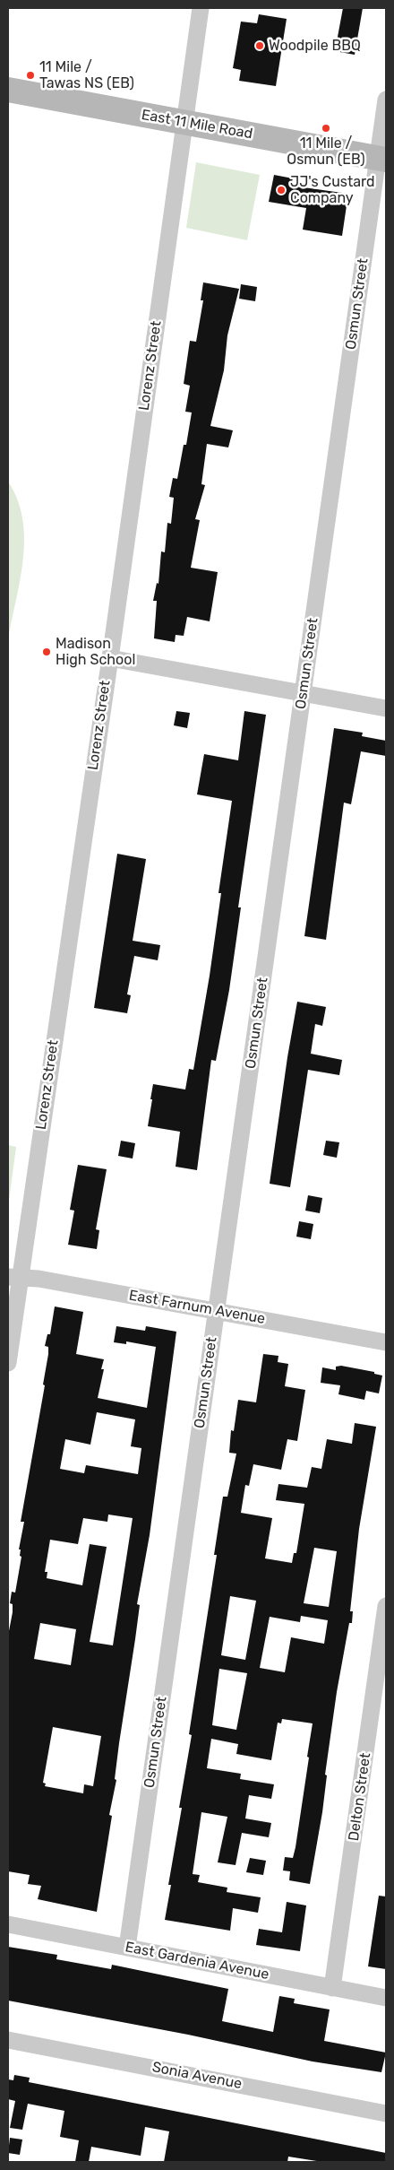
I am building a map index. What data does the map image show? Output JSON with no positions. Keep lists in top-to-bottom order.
{
  "streets": {
    "main road": ["East 11 Mile Road"],
    "street": [
      "Osmun Street",
      "Lorenz Street",
      "East Farnum Avenue",
      "Delton Street",
      "East Gardenia Avenue",
      "Sonia Avenue"
    ]
  },
  "crossings": [
    ["East 11 Mile Road", "Osmun Street"],
    ["East 11 Mile Road", "Lorenz Street"],
    ["Osmun Street", "East Farnum Avenue"],
    ["Osmun Street", "East Gardenia Avenue"],
    ["Lorenz Street", "East Farnum Avenue"],
    ["Delton Street", "East Gardenia Avenue"]
  ],
  "places": [
    "Woodpile BBQ",
    "11 Mile / Tawas NS (EB)",
    "11 Mile / Osmun (EB)",
    "JJ's Custard Company",
    "Madison High School"
  ]
}
